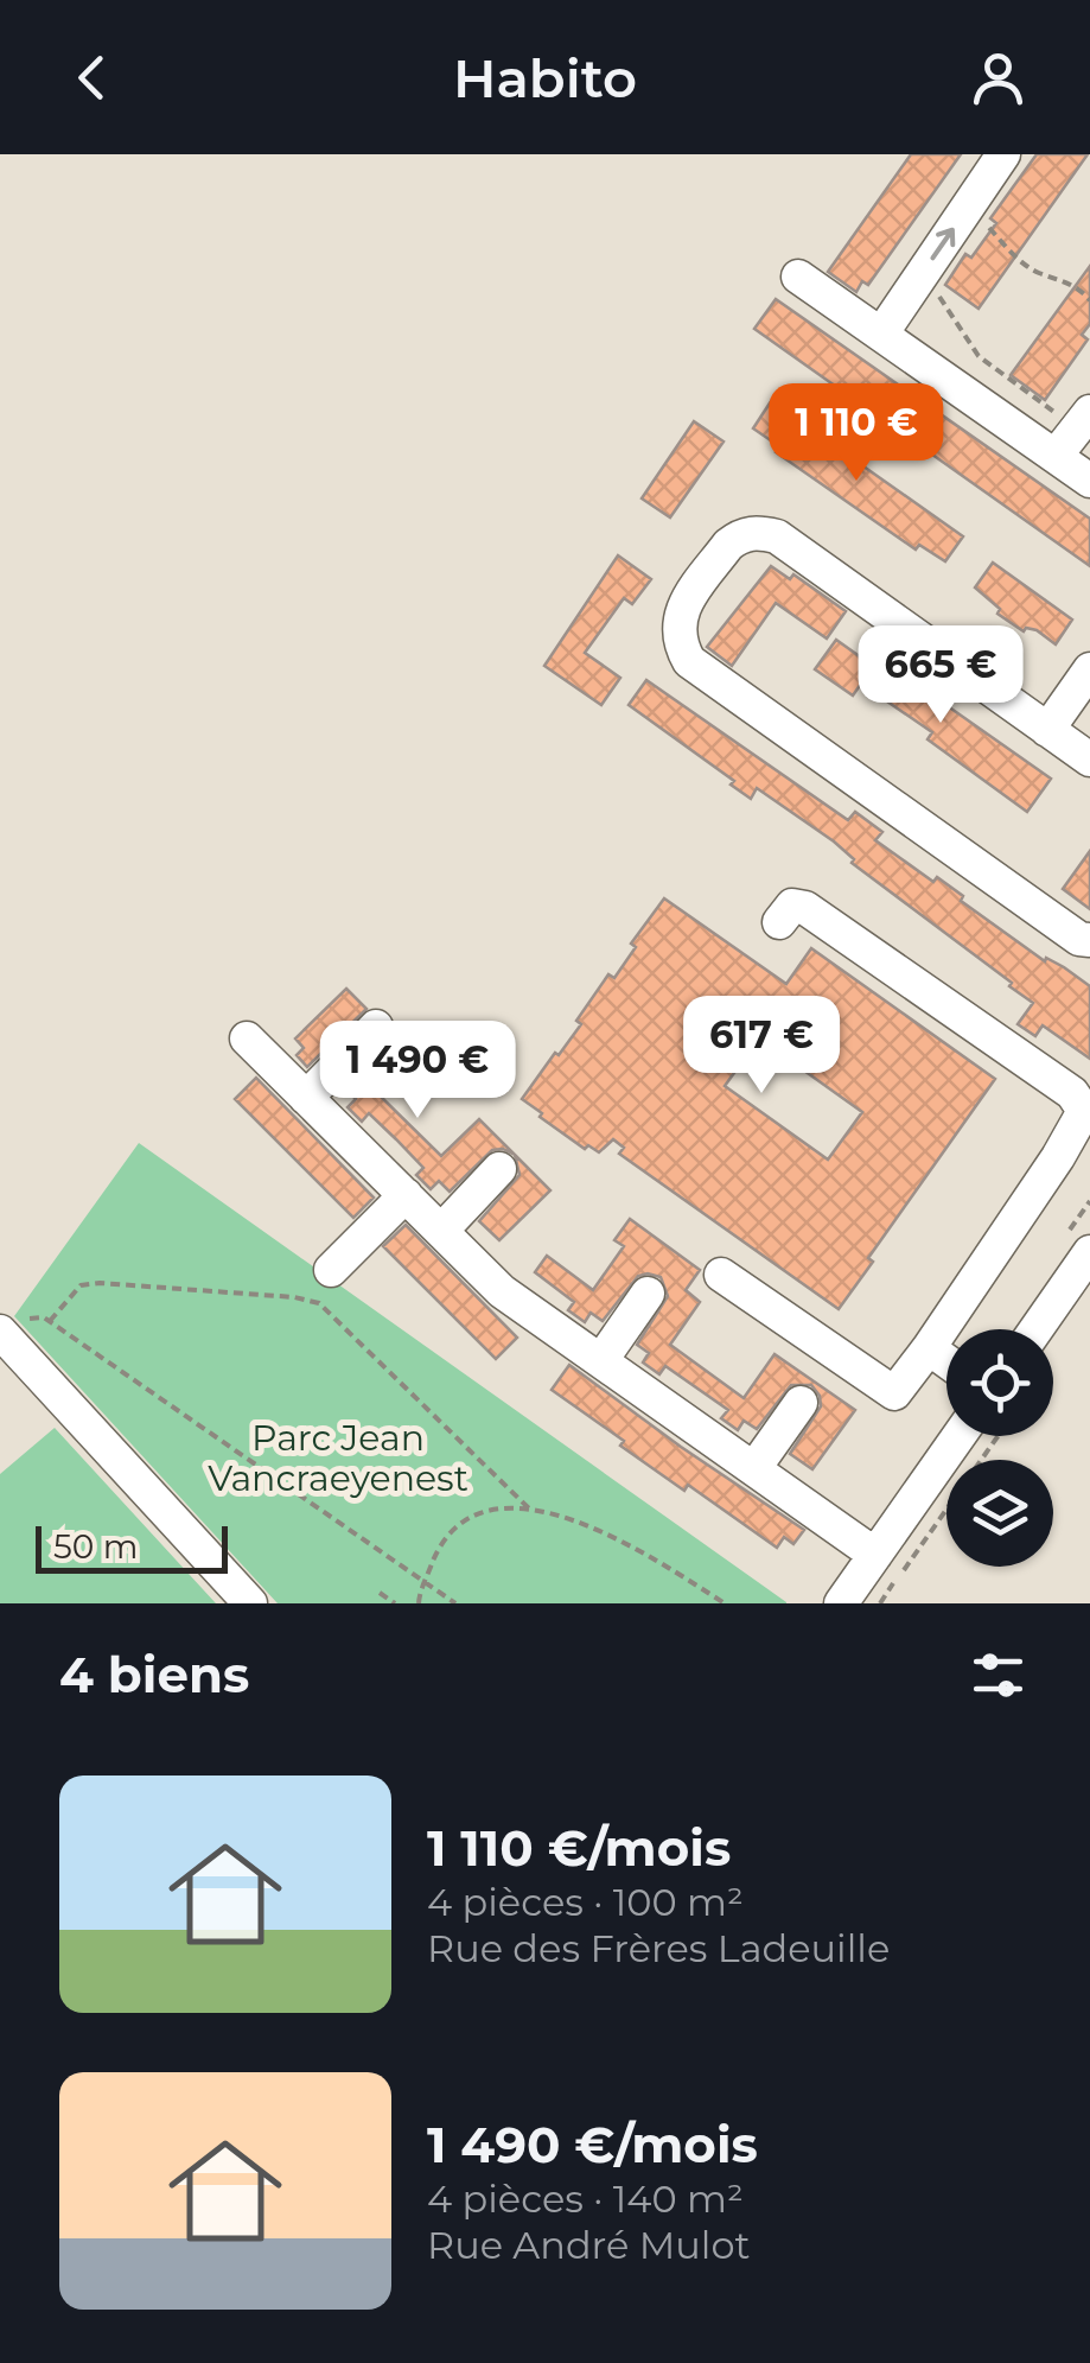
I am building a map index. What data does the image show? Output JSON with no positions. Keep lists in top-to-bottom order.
{
  "parks": ["Parc Jean Vancraeyenest"],
  "scale_bar": "50 m",
  "page": {
    "header": "Habito",
    "price": [
      "1 110 €",
      "665 €",
      "617 €",
      "1 490 €"
    ],
    "scale": "50 m",
    "heading": "4 biens",
    "list": [
      {
        "name": "1 110 €/mois",
        "note": "4 pièces · 100 m² · Rue des Frères Ladeuille"
      },
      {
        "name": "1 490 €/mois",
        "note": "4 pièces · 140 m² · Rue André Mulot"
      }
    ]
  }
}
